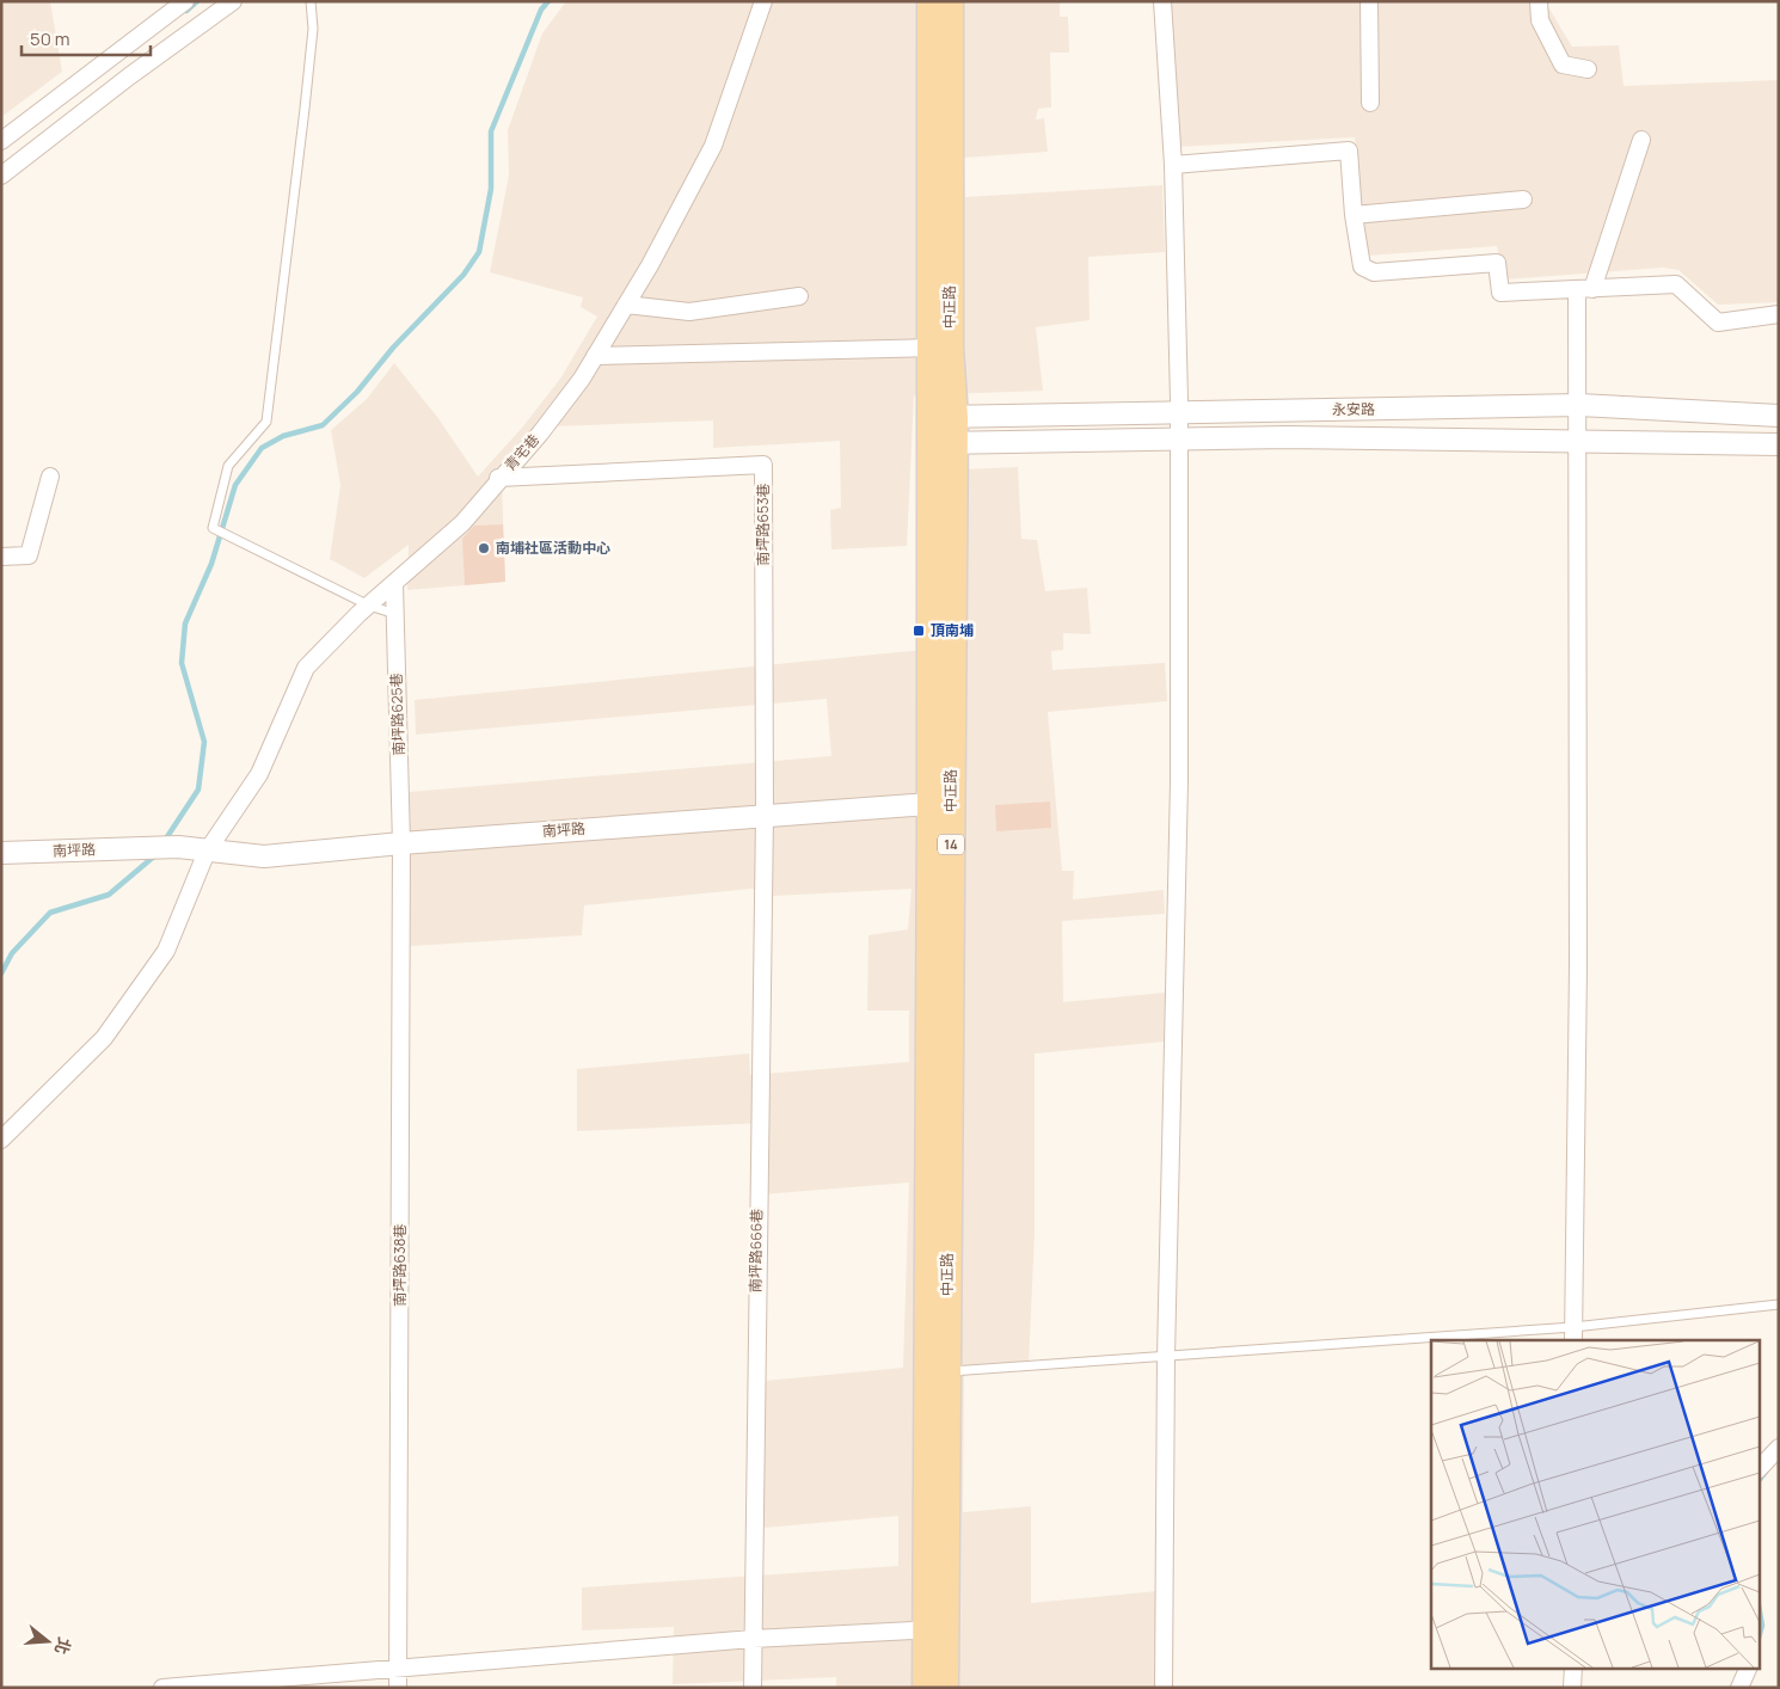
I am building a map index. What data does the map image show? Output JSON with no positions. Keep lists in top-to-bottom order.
{
  "streets": {
    "main road": ["中正路", "14"],
    "street": [
      "永安路",
      "青宅巷",
      "南坪路653巷",
      "南坪路625巷",
      "南坪路",
      "南坪路666巷",
      "南坪路638巷"
    ]
  },
  "crossings": [
    ["中正路", "永安路"],
    ["中正路", "南坪路"],
    ["青宅巷", "南坪路653巷"],
    ["青宅巷", "南坪路625巷"],
    ["青宅巷", "南坪路"],
    ["南坪路653巷", "南坪路"],
    ["南坪路653巷", "南坪路666巷"],
    ["南坪路625巷", "南坪路"],
    ["南坪路625巷", "南坪路638巷"],
    ["南坪路", "南坪路666巷"],
    ["南坪路", "南坪路638巷"]
  ],
  "places": {
    "other": ["南埔社區活動中心"],
    "transit": ["頂南埔"]
  },
  "scale_bar": "50 m",
  "north": "right"
}
